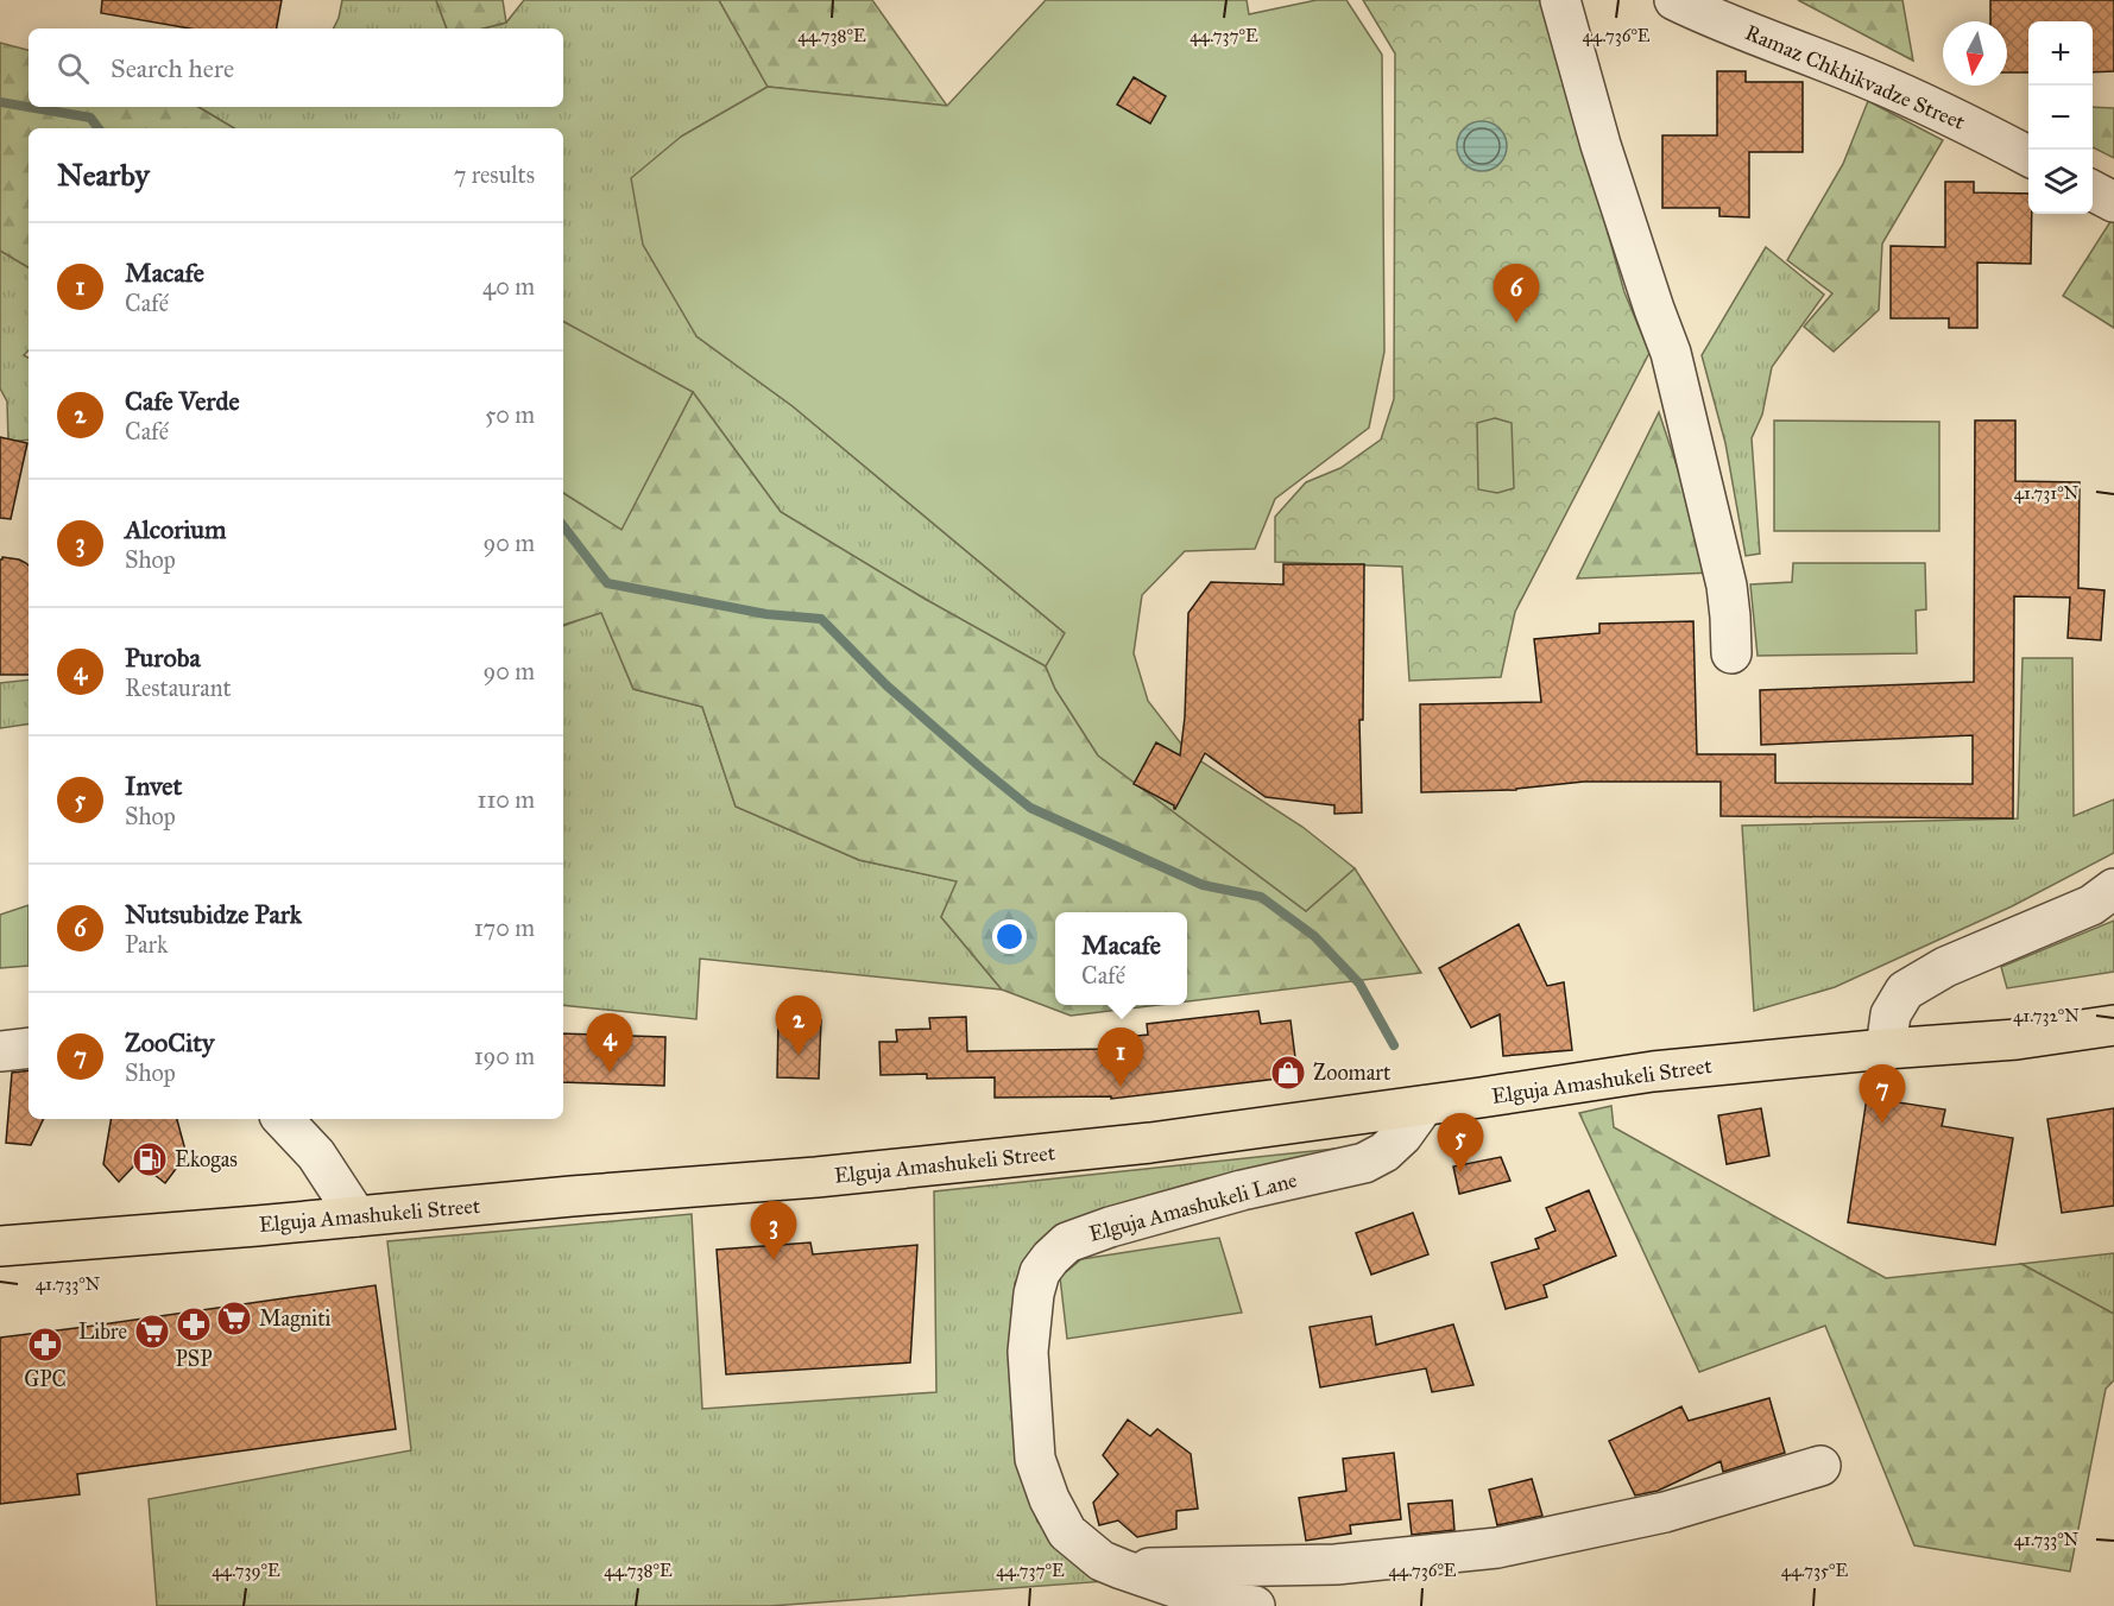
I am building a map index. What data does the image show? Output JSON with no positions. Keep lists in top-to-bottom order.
{
  "streets": {
    "main road": ["Elguja Amashukeli Street"],
    "street": ["Ramaz Chkhikvadze Street", "Elguja Amashukeli Lane"]
  },
  "crossings": [
    ["Elguja Amashukeli Street", "Elguja Amashukeli Lane"]
  ],
  "places": {
    "shop": ["Zoomart"],
    "fuel station": ["Ekogas"],
    "supermarket": ["Magniti", "Libre"],
    "pharmacy": ["PSP", "GPC"]
  },
  "north": "bottom",
  "page": {
    "map_buttons": ["+", "−"],
    "search": "Search here",
    "heading": ["Nearby", "7 results"],
    "list": [
      {
        "mark": "1",
        "name": "Macafe",
        "note": "Café",
        "value": "40 m"
      },
      {
        "mark": "2",
        "name": "Cafe Verde",
        "note": "Café",
        "value": "50 m"
      },
      {
        "mark": "3",
        "name": "Alcorium",
        "note": "Shop",
        "value": "90 m"
      },
      {
        "mark": "4",
        "name": "Puroba",
        "note": "Restaurant",
        "value": "90 m"
      },
      {
        "mark": "5",
        "name": "Invet",
        "note": "Shop",
        "value": "110 m"
      },
      {
        "mark": "6",
        "name": "Nutsubidze Park",
        "note": "Park",
        "value": "170 m"
      },
      {
        "mark": "7",
        "name": "ZooCity",
        "note": "Shop",
        "value": "190 m"
      }
    ],
    "pins": [
      "6",
      "2",
      "4",
      "1",
      "7",
      "5",
      "3"
    ],
    "popup": ["Macafe", "Café"]
  },
  "coordinates": [
    "44.738°E",
    "44.737°E",
    "44.736°E",
    "41.731°N",
    "41.732°N",
    "41.733°N",
    "44.739°E",
    "44.735°E"
  ]
}
